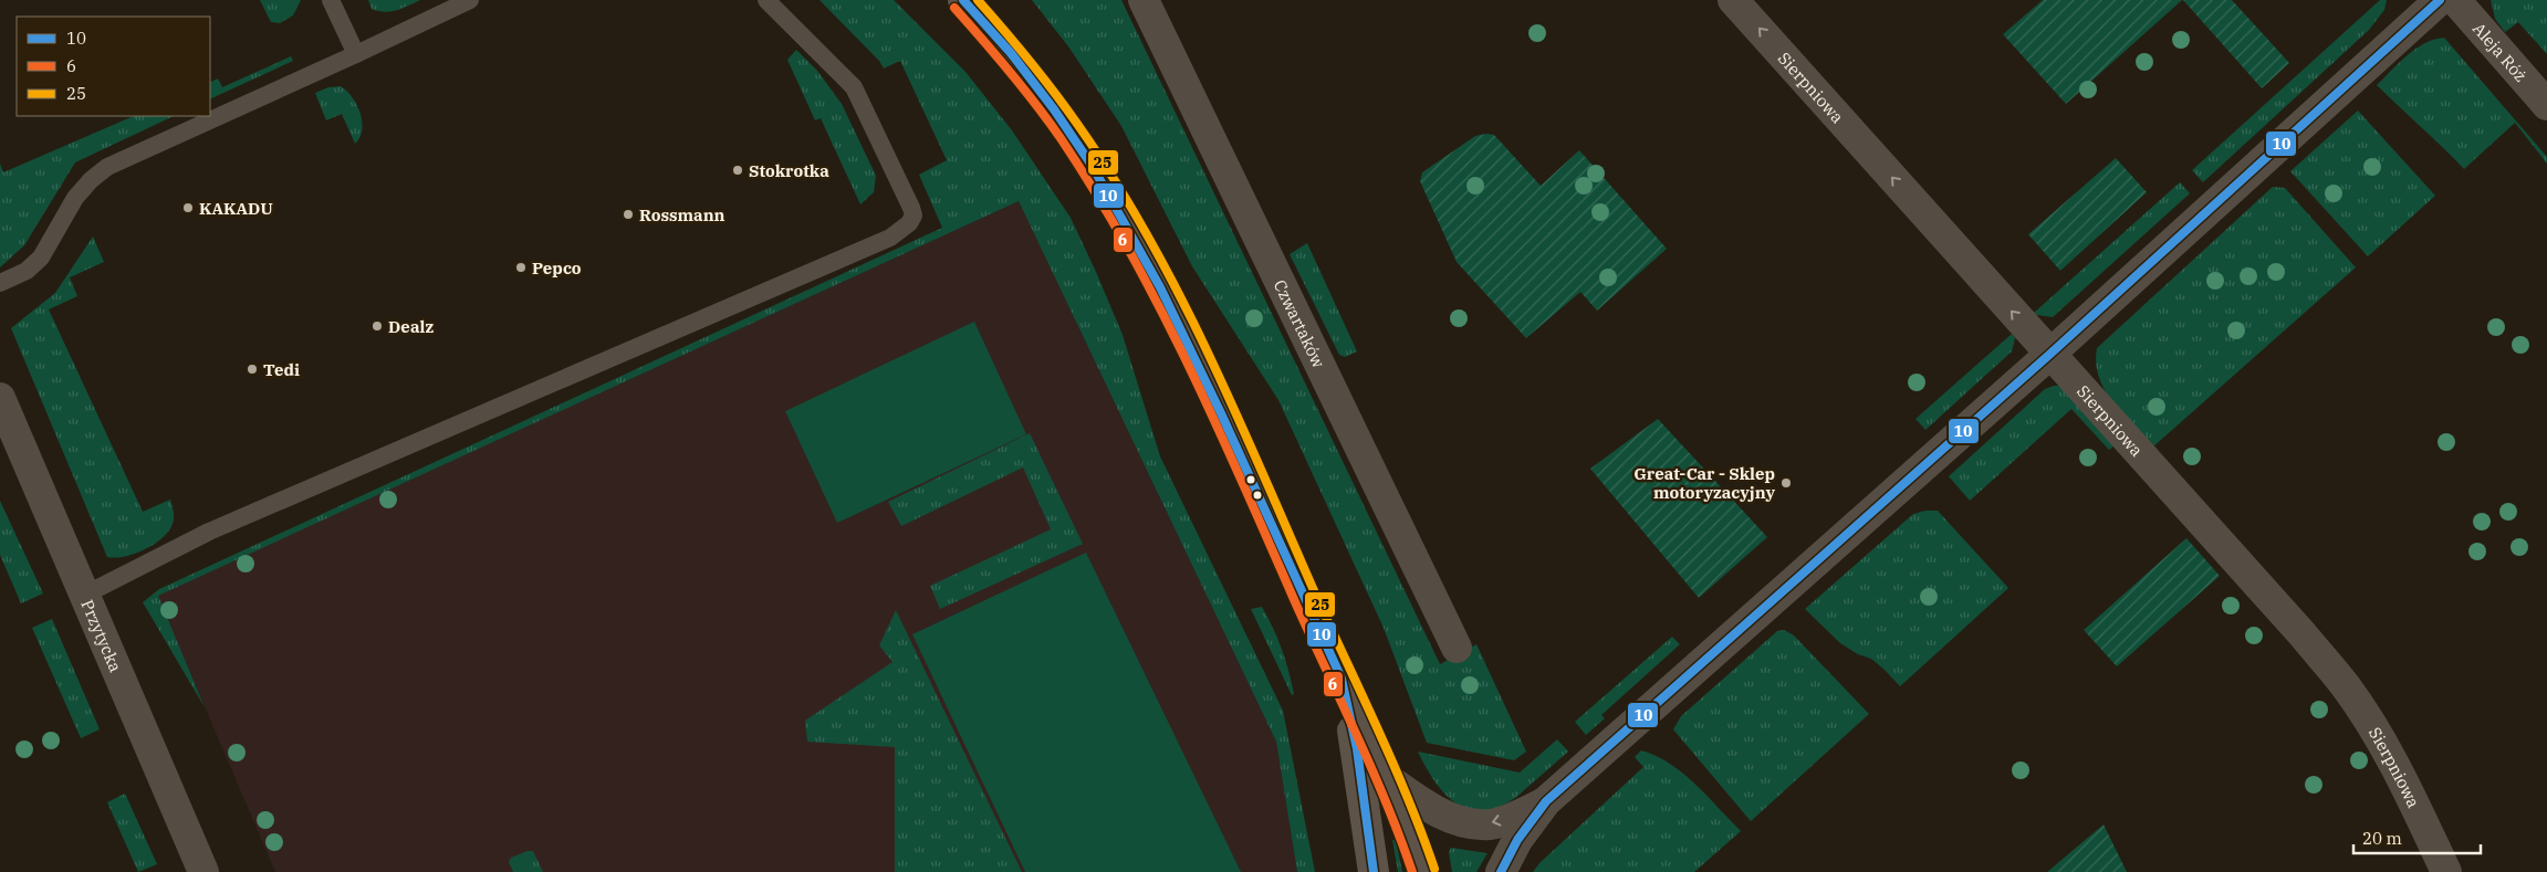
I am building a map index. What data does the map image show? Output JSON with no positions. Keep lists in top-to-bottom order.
{
  "streets": {
    "street": [
      "Aleja Róż",
      "Sierpniowa",
      "Czwartaków",
      "Przytycka"
    ]
  },
  "one_way": ["Sierpniowa"],
  "places": [
    "Stokrotka",
    "KAKADU",
    "Rossmann",
    "Pepco",
    "Dealz",
    "Tedi",
    "Great-Car - Sklep motoryzacyjny"
  ],
  "lines": ["transit line 10", "transit line 25", "transit line 6"],
  "legend": ["10", "6", "25"],
  "scale_bar": "20 m"
}
